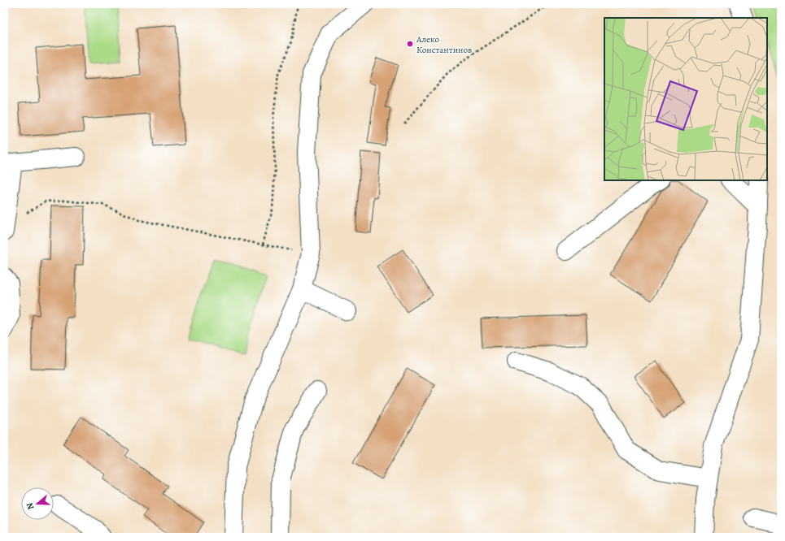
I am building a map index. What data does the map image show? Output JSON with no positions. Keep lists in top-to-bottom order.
{
  "places": ["Алеко Константинов"],
  "north": "left"
}
